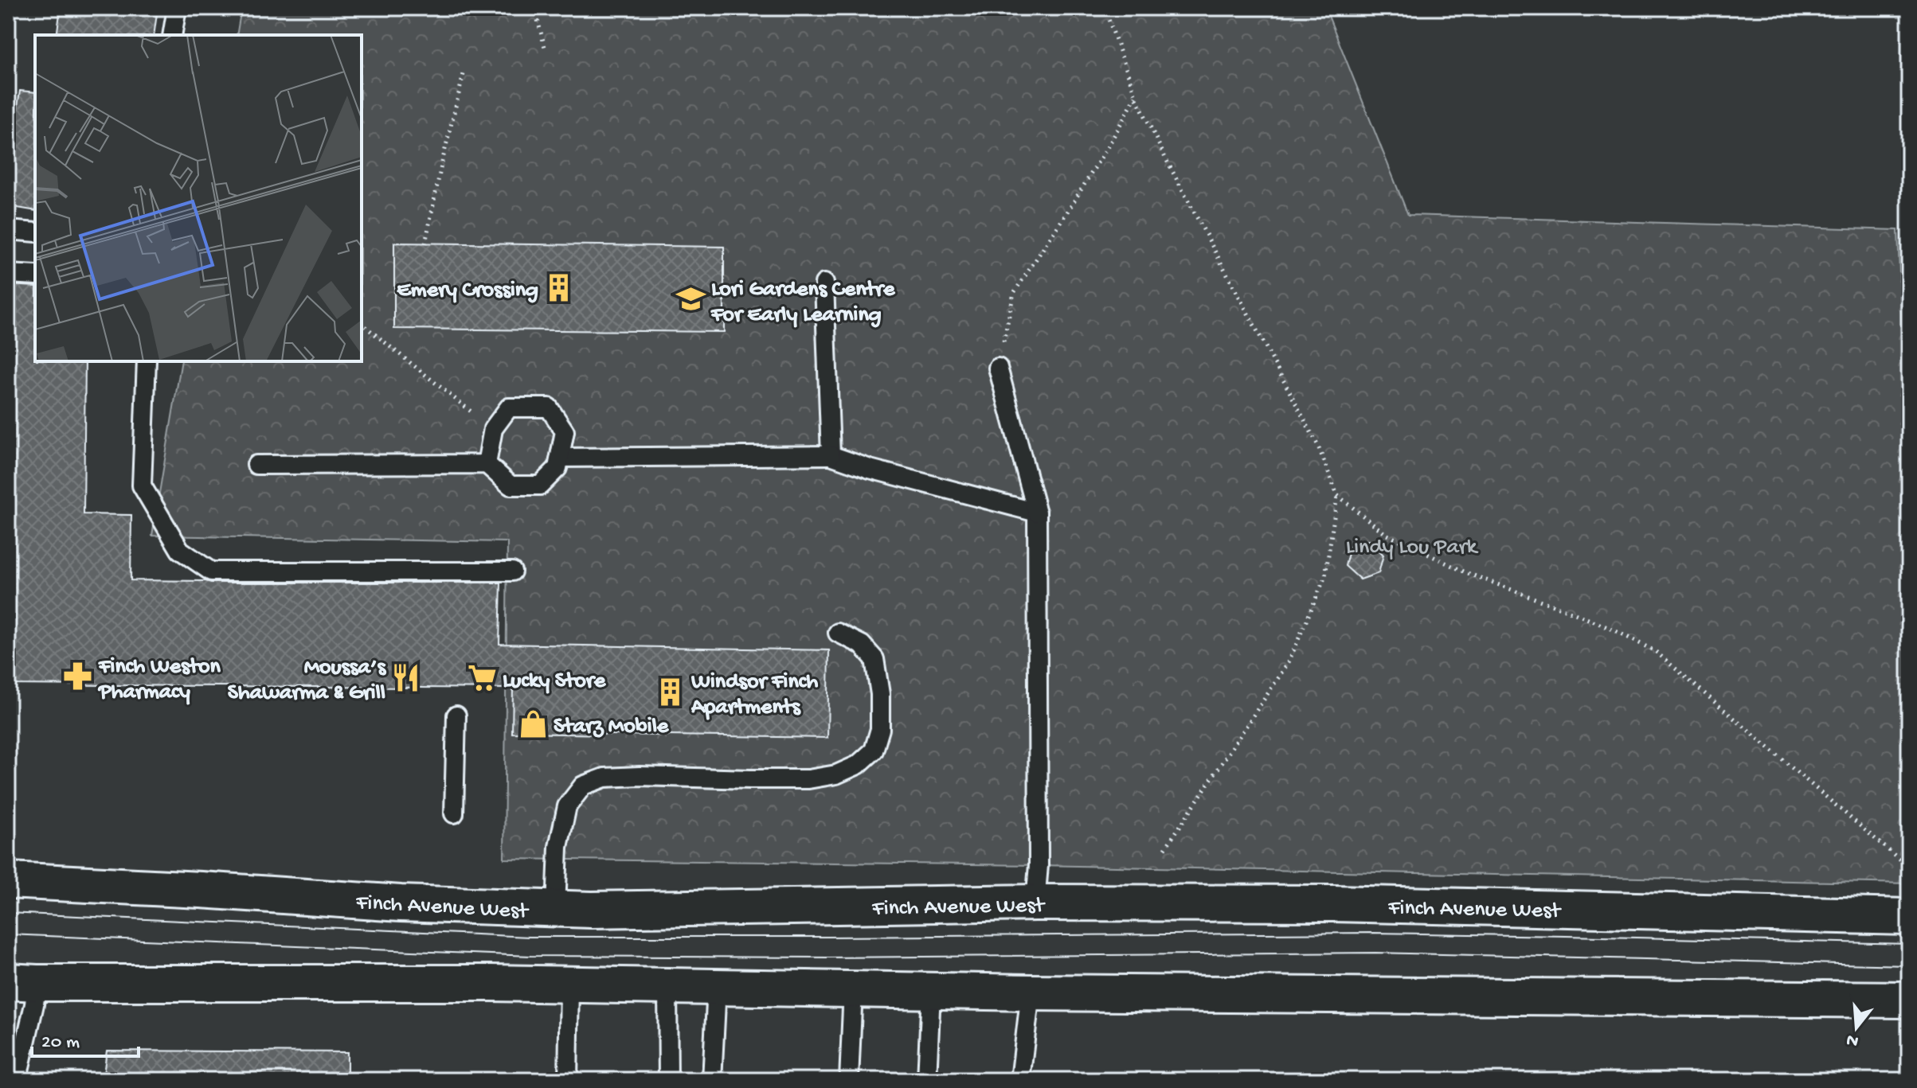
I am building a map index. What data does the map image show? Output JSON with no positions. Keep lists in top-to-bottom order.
{
  "streets": {
    "main road": ["Finch Avenue West"]
  },
  "parks": ["Lindy Lou Park"],
  "places": {
    "building": ["Emery Crossing", "Windsor Finch Apartments"],
    "school or university": ["Lori Gardens Centre For Early Learning"],
    "pharmacy": ["Finch Weston Pharmacy"],
    "restaurant": ["Moussa’s Shawarma & Grill"],
    "supermarket": ["Lucky Store"],
    "shop": ["Starz Mobile"]
  },
  "scale_bar": "20 m",
  "north": "bottom"
}
